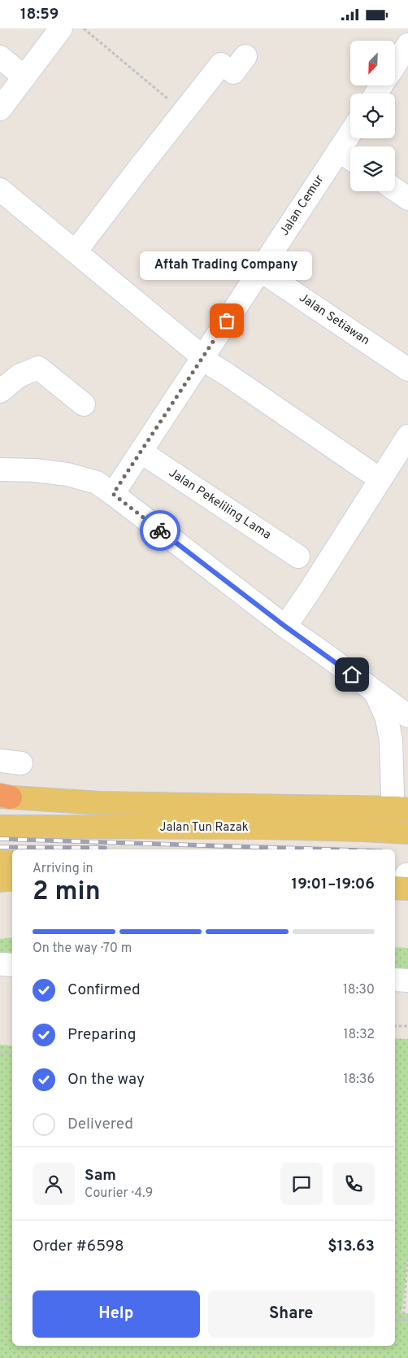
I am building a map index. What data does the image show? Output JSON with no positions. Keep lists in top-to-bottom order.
{
  "streets": {
    "main road": ["Jalan Tun Razak"],
    "street": ["Jalan Cemur", "Jalan Setiawan", "Jalan Pekeliling Lama"]
  },
  "crossings": [
    ["Jalan Cemur", "Jalan Setiawan"],
    ["Jalan Cemur", "Jalan Pekeliling Lama"]
  ],
  "places": ["Aftah Trading Company"],
  "north": "bottom left",
  "page": {
    "status": "18:59",
    "bubble": "Aftah Trading Company",
    "heading": ["2 min", "Arriving in", "19:01–19:06"],
    "panel": [
      "Sam",
      "Courier · 4.9",
      "Order #6598",
      "$13.63"
    ],
    "bar": "On the way · 70 m",
    "list": [
      ["Confirmed", "18:30"],
      ["Preparing", "18:32"],
      ["On the way", "18:36"],
      "Delivered"
    ],
    "buttons": ["Help", "Share"]
  }
}
